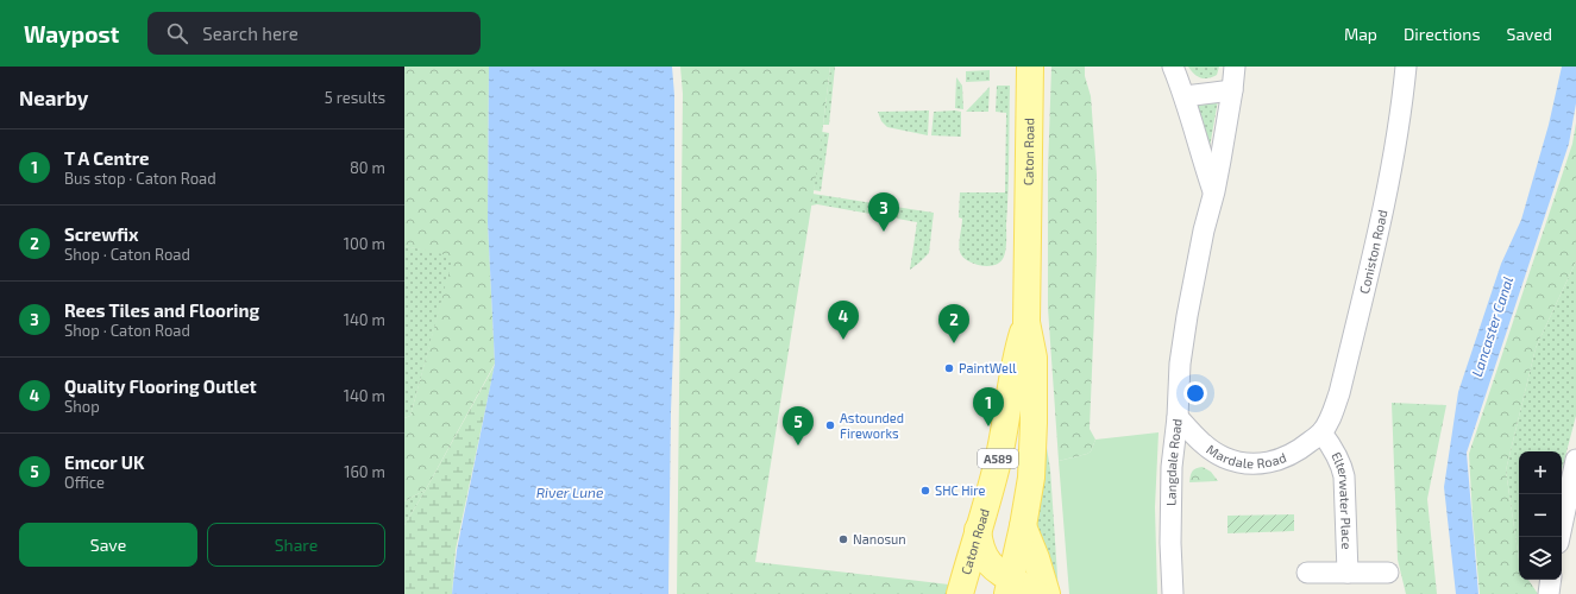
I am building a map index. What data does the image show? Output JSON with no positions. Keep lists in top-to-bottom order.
{
  "streets": {
    "main road": ["Caton Road", "A589"],
    "street": [
      "Coniston Road",
      "Mardale Road",
      "Langdale Road",
      "Elterwater Place"
    ]
  },
  "crossings": [
    ["Coniston Road", "Mardale Road"],
    ["Coniston Road", "Elterwater Place"],
    ["Mardale Road", "Langdale Road"],
    ["Mardale Road", "Elterwater Place"]
  ],
  "water": ["Lancaster Canal", "River Lune"],
  "places": [
    "PaintWell",
    "Astounded Fireworks",
    "SHC Hire",
    "Nanosun"
  ],
  "page": {
    "header": "Waypost",
    "search": "Search here",
    "nav": ["Map", "Directions", "Saved"],
    "heading": ["Nearby", "5 results"],
    "list": [
      {
        "mark": "1",
        "name": "T A Centre",
        "note": "Bus stop · Caton Road",
        "value": "80 m"
      },
      {
        "mark": "2",
        "name": "Screwfix",
        "note": "Shop · Caton Road",
        "value": "100 m"
      },
      {
        "mark": "3",
        "name": "Rees Tiles and Flooring",
        "note": "Shop · Caton Road",
        "value": "140 m"
      },
      {
        "mark": "4",
        "name": "Quality Flooring Outlet",
        "note": "Shop",
        "value": "140 m"
      },
      {
        "mark": "5",
        "name": "Emcor UK",
        "note": "Office",
        "value": "160 m"
      }
    ],
    "pins": [
      "3",
      "4",
      "2",
      "1",
      "5"
    ],
    "map_buttons": ["+", "−"],
    "buttons": ["Save", "Share"]
  }
}
